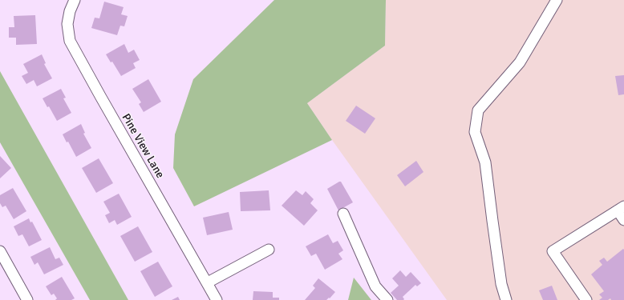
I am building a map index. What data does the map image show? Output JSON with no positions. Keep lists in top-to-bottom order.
{
  "streets": {
    "street": ["Pine View Lane"]
  }
}
